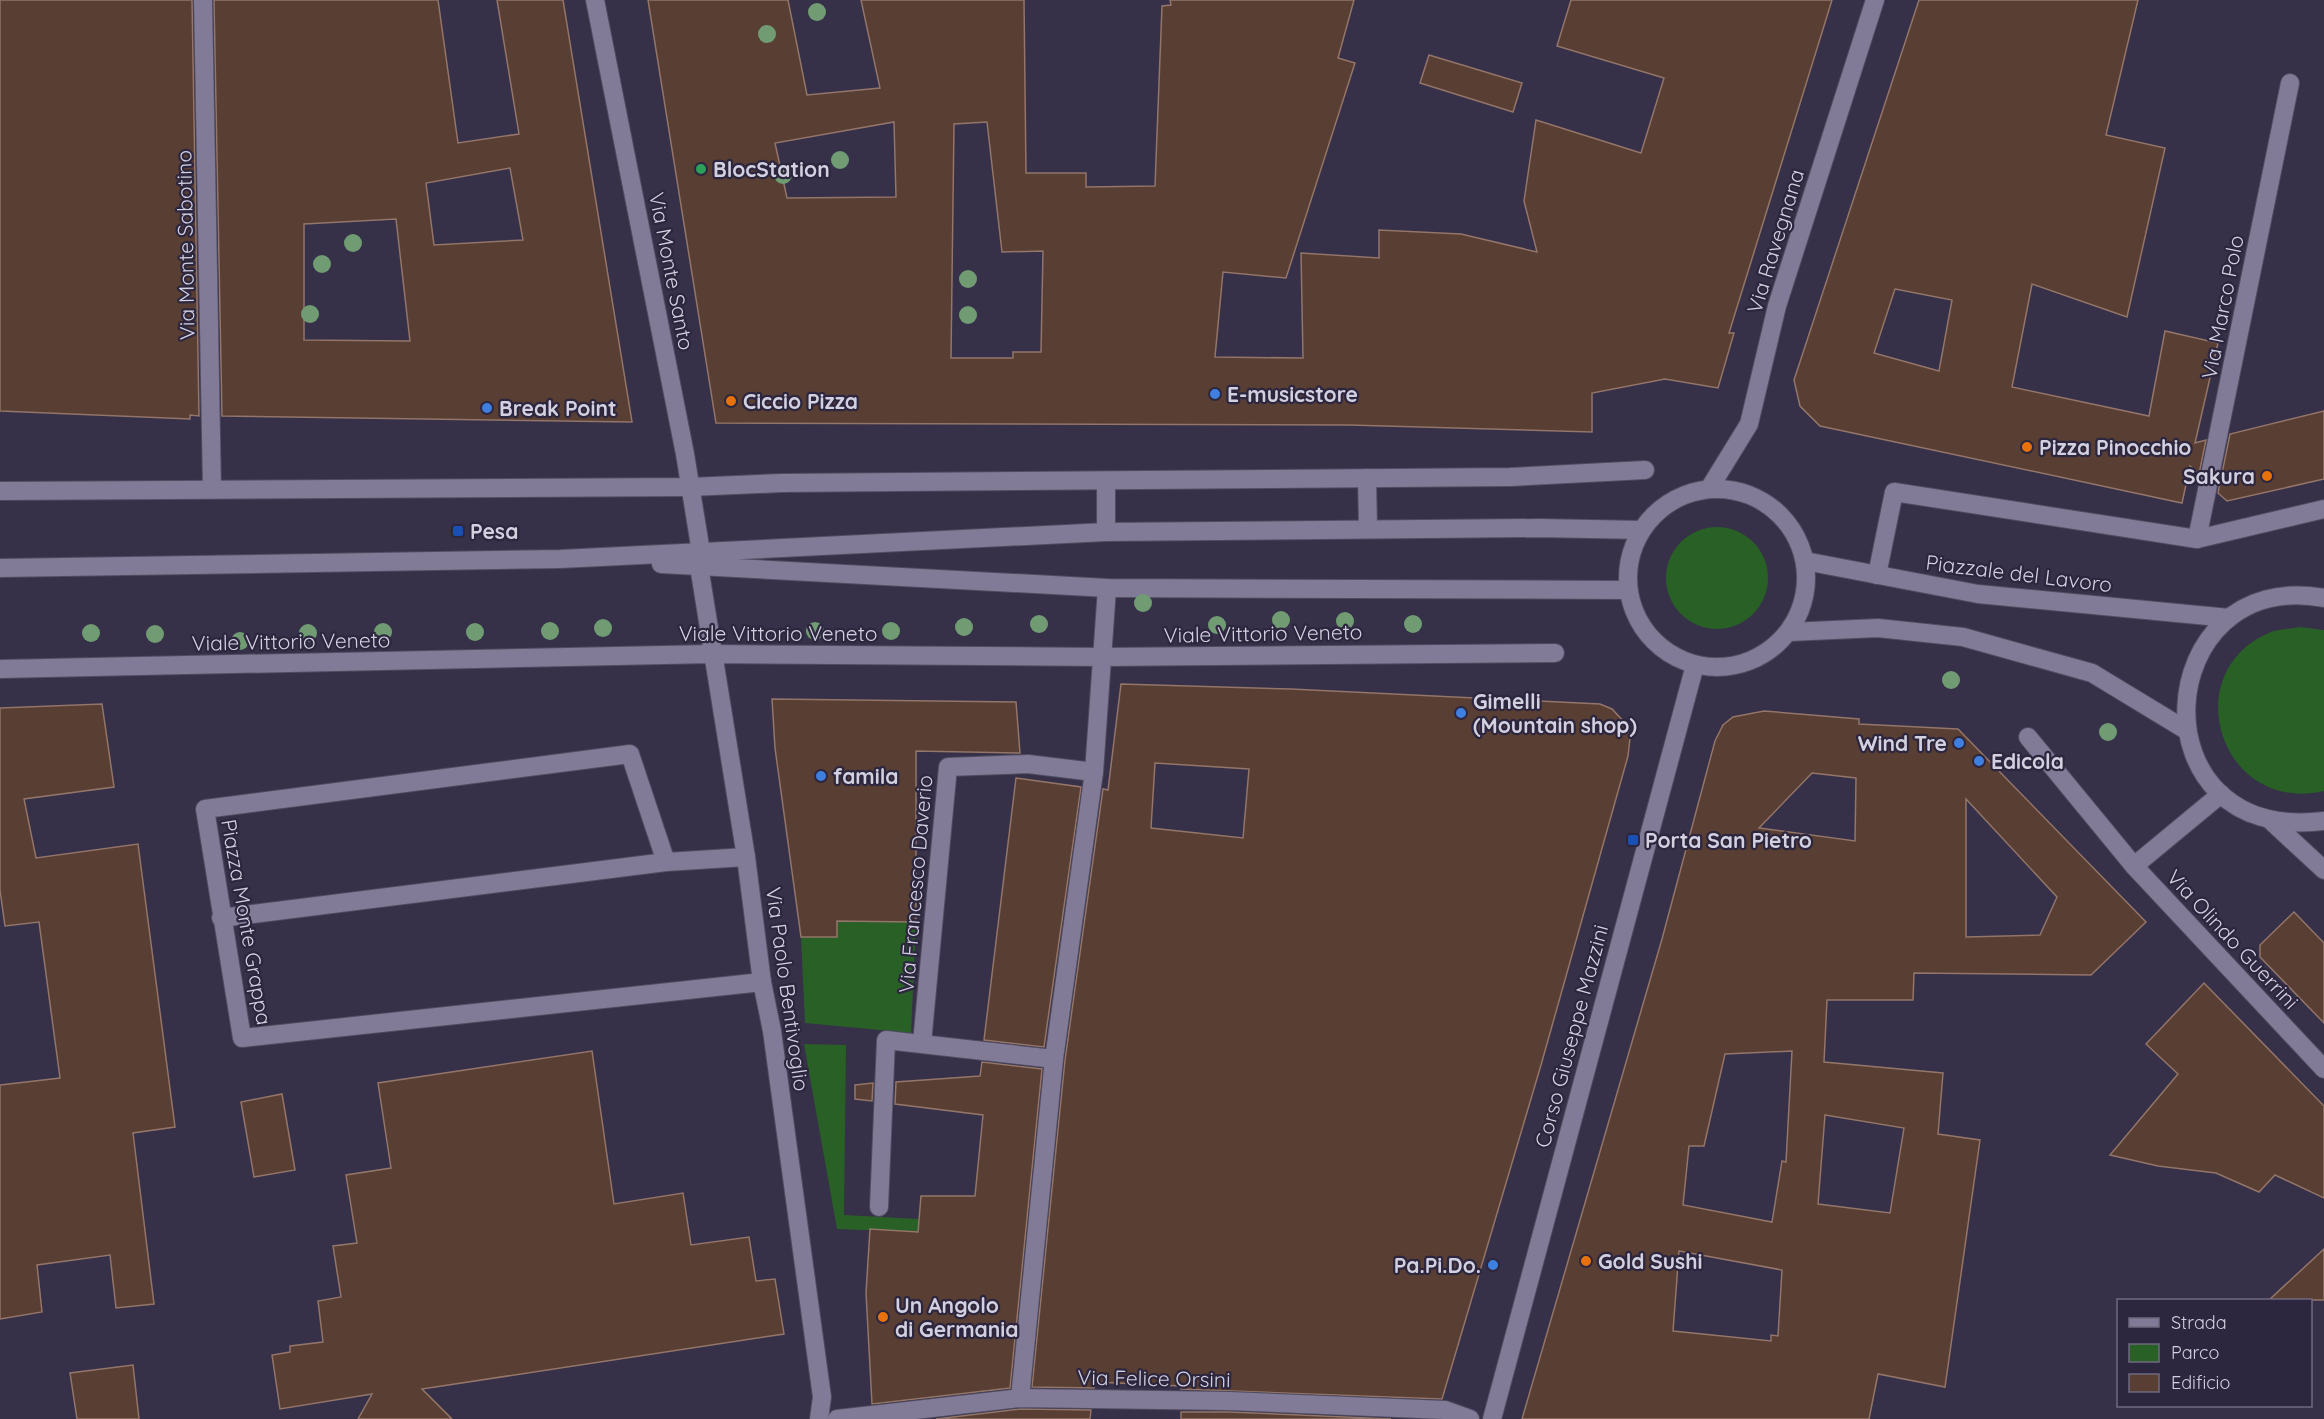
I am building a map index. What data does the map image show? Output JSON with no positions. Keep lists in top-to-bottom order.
{
  "streets": {
    "street": [
      "Via Ravegnana",
      "Via Monte Sabotino",
      "Via Monte Santo",
      "Via Marco Polo",
      "Piazzale del Lavoro",
      "Viale Vittorio Veneto",
      "Via Francesco Daverio",
      "Piazza Monte Grappa",
      "Via Olindo Guerrini",
      "Via Paolo Bentivoglio",
      "Corso Giuseppe Mazzini",
      "Via Felice Orsini"
    ]
  },
  "crossings": [
    ["Via Ravegnana", "Piazzale del Lavoro"],
    ["Via Ravegnana", "Viale Vittorio Veneto"],
    ["Via Ravegnana", "Corso Giuseppe Mazzini"],
    ["Via Monte Santo", "Viale Vittorio Veneto"],
    ["Via Monte Santo", "Via Paolo Bentivoglio"],
    ["Piazzale del Lavoro", "Viale Vittorio Veneto"],
    ["Piazzale del Lavoro", "Corso Giuseppe Mazzini"],
    ["Viale Vittorio Veneto", "Via Paolo Bentivoglio"],
    ["Viale Vittorio Veneto", "Corso Giuseppe Mazzini"],
    ["Piazza Monte Grappa", "Via Paolo Bentivoglio"]
  ],
  "places": {
    "other": [
      "BlocStation",
      "E-musicstore",
      "Ciccio Pizza",
      "Break Point",
      "Pizza Pinocchio",
      "Sakura",
      "Gimelli (Mountain shop)",
      "Wind Tre",
      "Edicola",
      "famila",
      "Gold Sushi",
      "Pa.Pi.Do.",
      "Un Angolo di Germania"
    ],
    "transit": ["Pesa", "Porta San Pietro"]
  },
  "legend": ["Strada", "Parco", "Edificio"]
}
